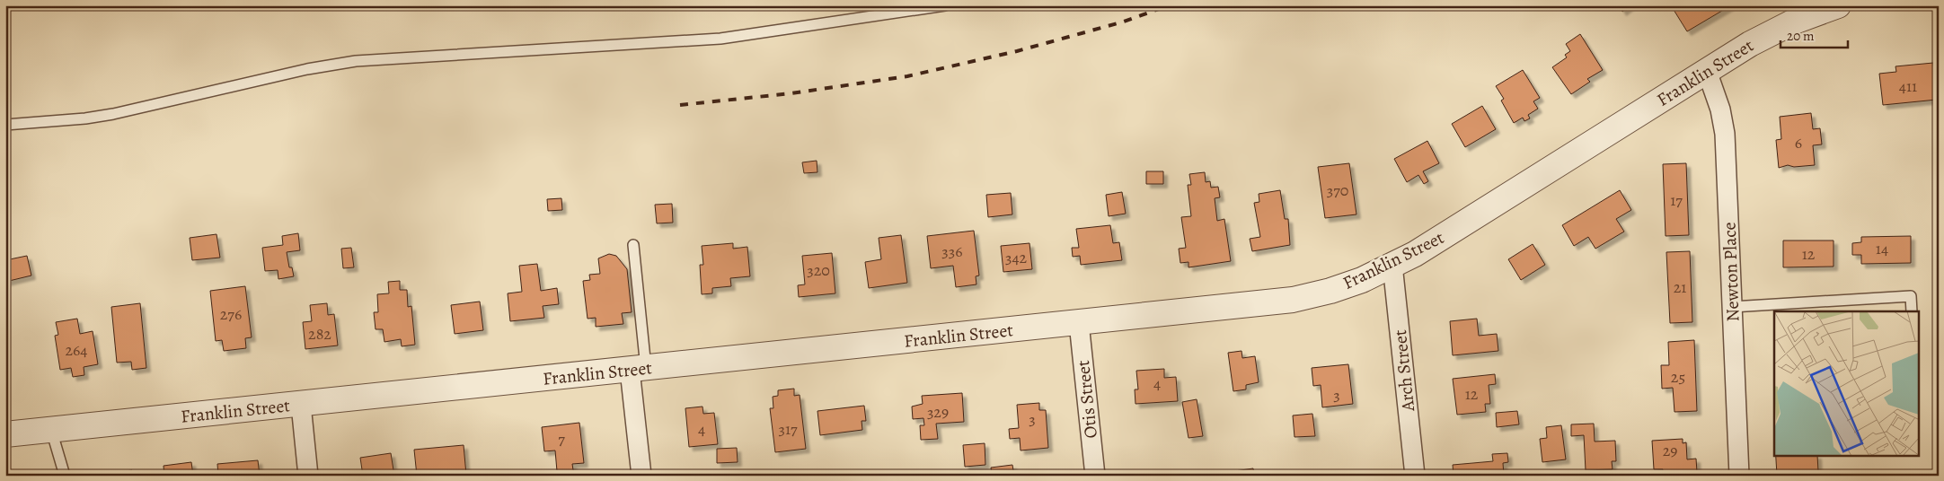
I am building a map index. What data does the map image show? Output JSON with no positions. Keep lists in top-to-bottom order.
{
  "streets": {
    "street": [
      "Franklin Street",
      "Newton Place",
      "Arch Street",
      "Otis Street"
    ]
  },
  "crossings": [
    ["Franklin Street", "Newton Place"],
    ["Franklin Street", "Arch Street"],
    ["Franklin Street", "Otis Street"]
  ],
  "house_numbers": [
    "411",
    "6",
    "370",
    "17",
    "14",
    "336",
    "12",
    "342",
    "320",
    "21",
    "276",
    "282",
    "264",
    "25",
    "4",
    "12",
    "3",
    "329",
    "3",
    "4",
    "317",
    "7",
    "29"
  ],
  "scale_bar": "20 m"
}
